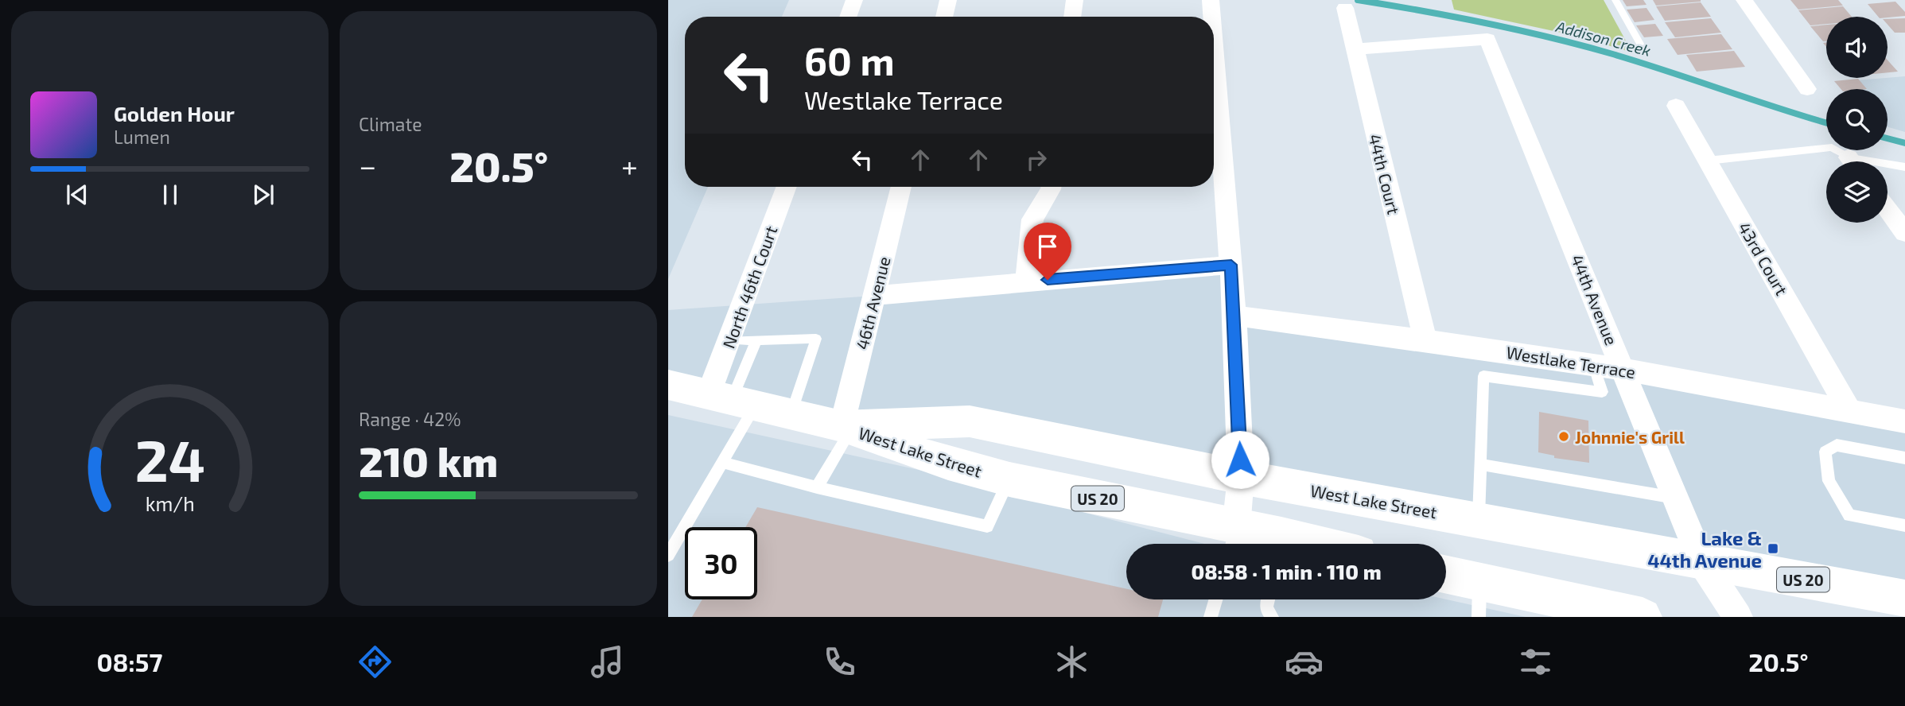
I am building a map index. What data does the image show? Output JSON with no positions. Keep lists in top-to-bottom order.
{
  "streets": {
    "main road": ["West Lake Street", "US 20"],
    "street": [
      "44th Court",
      "43rd Court",
      "North 46th Court",
      "44th Avenue",
      "46th Avenue",
      "Westlake Terrace"
    ]
  },
  "crossings": [
    ["44th Court", "44th Avenue"],
    ["44th Court", "Westlake Terrace"],
    ["43rd Court", "Westlake Terrace"],
    ["North 46th Court", "West Lake Street"],
    ["44th Avenue", "Westlake Terrace"],
    ["44th Avenue", "West Lake Street"],
    ["46th Avenue", "West Lake Street"]
  ],
  "water": ["Addison Creek"],
  "places": {
    "other": ["Johnnie's Grill"],
    "transit": ["Lake & 44th Avenue"]
  },
  "page": {
    "tile": [
      "Climate",
      ["Range · 42%", "210 km"]
    ],
    "turn": ["60 m", "Westlake Terrace"],
    "song": ["Golden Hour", "Lumen"],
    "heat": ["−", "20.5°", "+"],
    "limit": "30",
    "trip": "08:58 · 1 min · 110 m",
    "tabs": ["08:57", "20.5°"],
    "gauge": ["24", "km/h"]
  }
}
